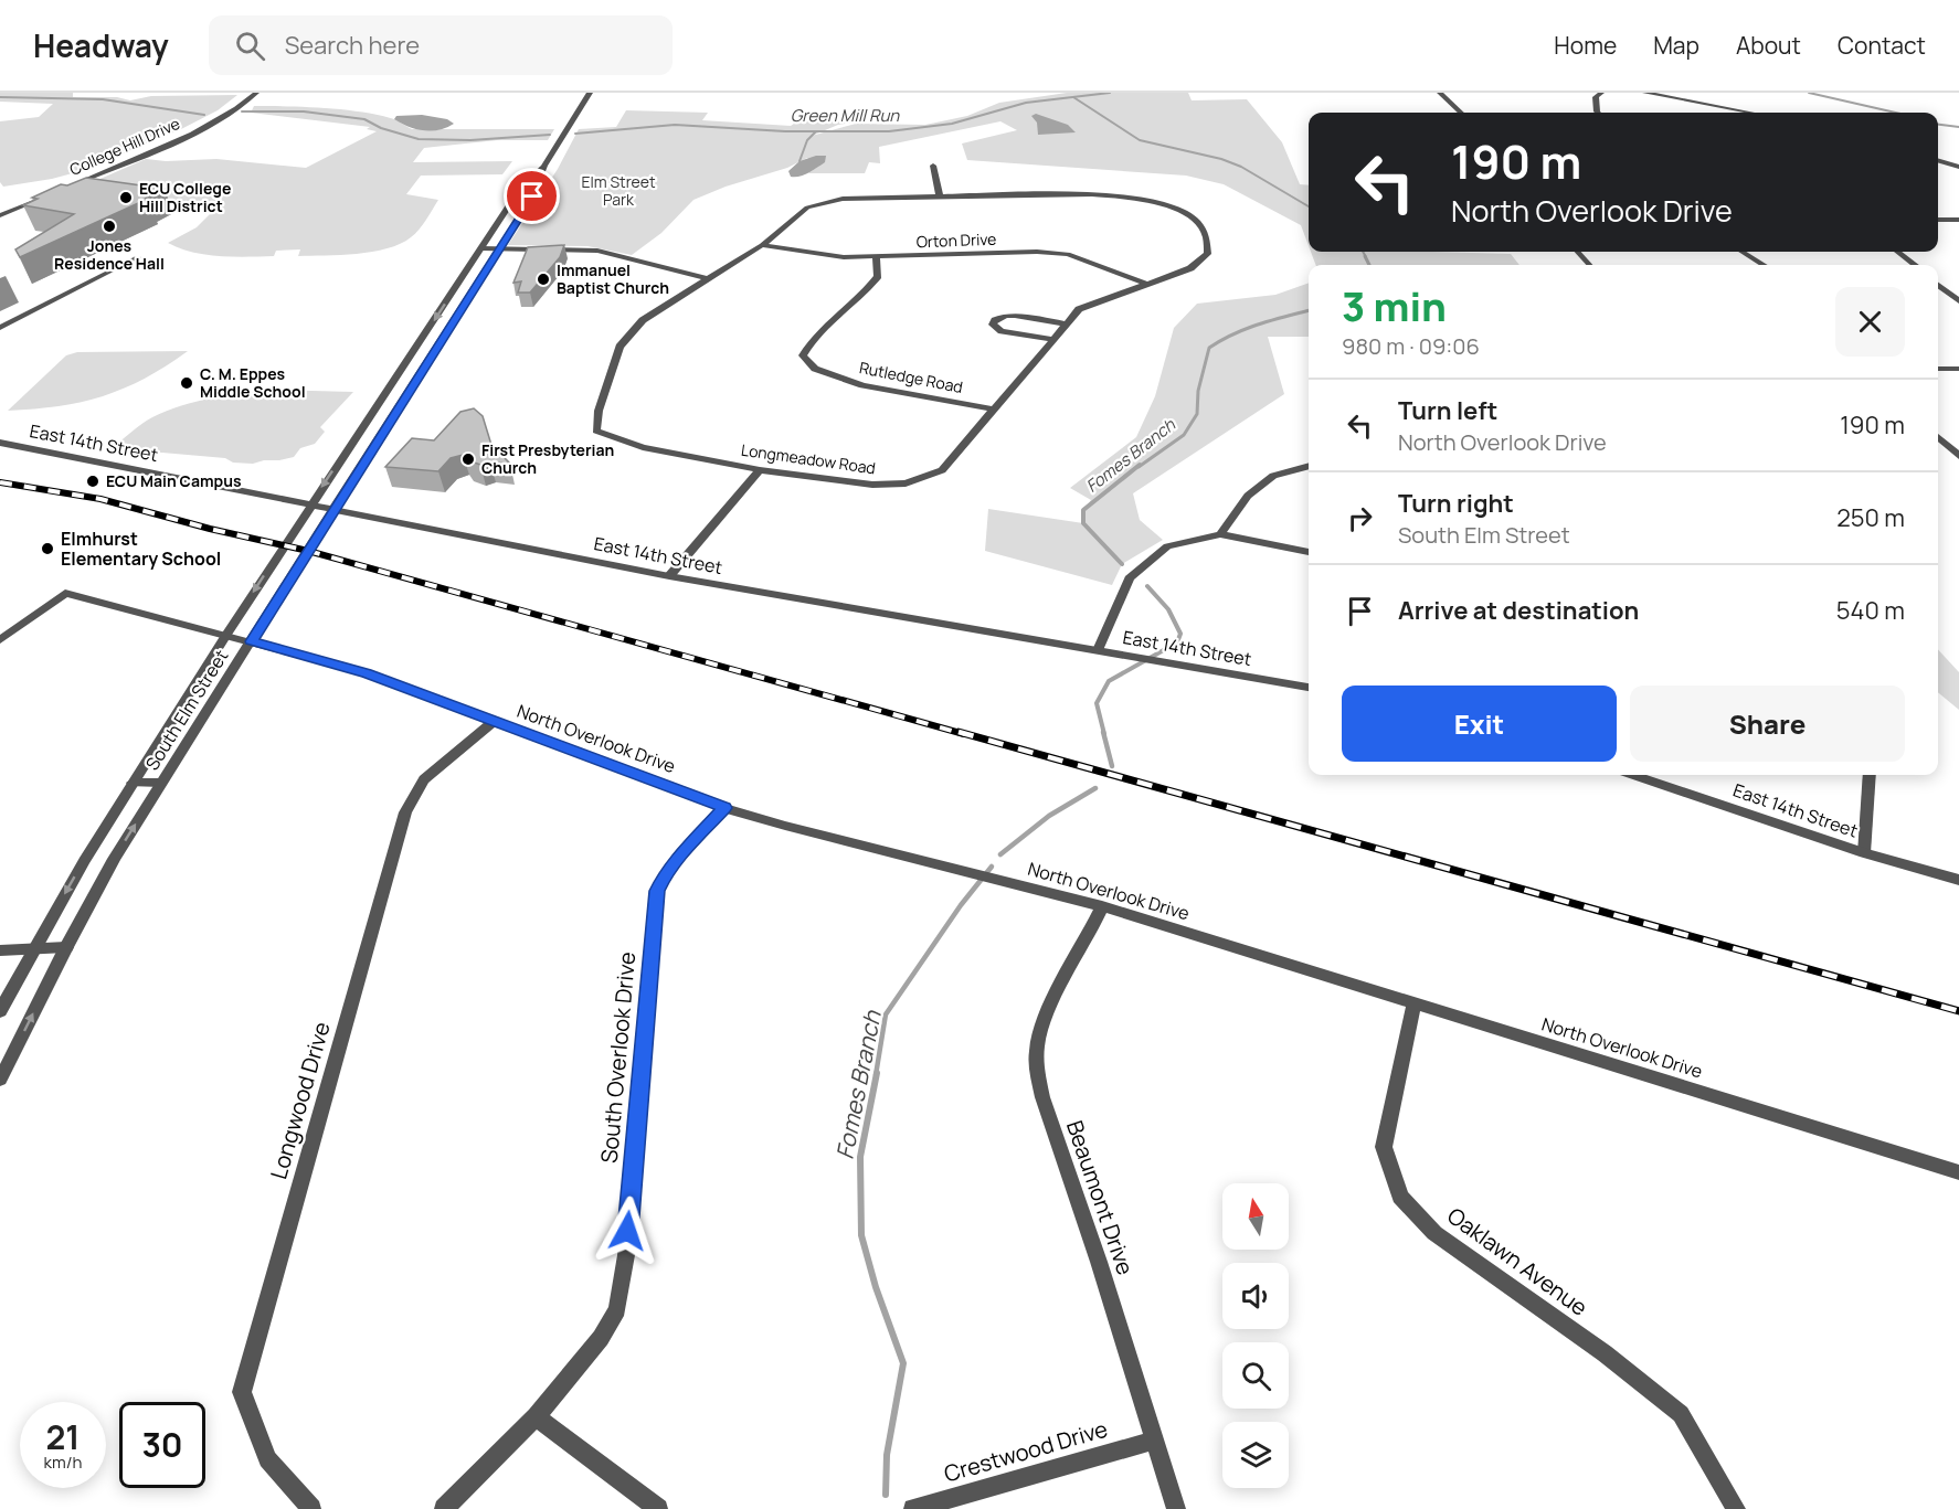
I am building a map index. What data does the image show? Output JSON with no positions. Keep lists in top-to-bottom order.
{
  "streets": {
    "street": [
      "College Hill Drive",
      "Orton Drive",
      "Rutledge Road",
      "East 14th Street",
      "Longmeadow Road",
      "South Elm Street",
      "North Overlook Drive",
      "South Overlook Drive",
      "Longwood Drive",
      "Beaumont Drive",
      "Oaklawn Avenue",
      "Crestwood Drive"
    ]
  },
  "crossings": [
    ["Orton Drive", "Rutledge Road"],
    ["Orton Drive", "Longmeadow Road"],
    ["Rutledge Road", "Longmeadow Road"],
    ["East 14th Street", "South Elm Street"],
    ["South Elm Street", "North Overlook Drive"],
    ["North Overlook Drive", "South Overlook Drive"],
    ["North Overlook Drive", "Longwood Drive"],
    ["North Overlook Drive", "Beaumont Drive"],
    ["North Overlook Drive", "Oaklawn Avenue"],
    ["Beaumont Drive", "Crestwood Drive"]
  ],
  "water": ["Green Mill Run", "Fomes Branch"],
  "parks": ["Elm Street Park"],
  "places": [
    "ECU College Hill District",
    "Jones Residence Hall",
    "Immanuel Baptist Church",
    "C. M. Eppes Middle School",
    "First Presbyterian Church",
    "ECU Main Campus",
    "Elmhurst Elementary School"
  ],
  "north": "top",
  "page": {
    "header": "Headway",
    "search": "Search here",
    "nav": [
      "Home",
      "Map",
      "About",
      "Contact"
    ],
    "turn": ["190 m", "North Overlook Drive"],
    "heading": ["3 min", "980 m · 09:06"],
    "list": [
      {
        "name": "Turn left",
        "note": "North Overlook Drive",
        "value": "190 m"
      },
      {
        "name": "Turn right",
        "note": "South Elm Street",
        "value": "250 m"
      },
      {
        "name": "Arrive at destination",
        "value": "540 m"
      }
    ],
    "buttons": ["Exit", "Share"],
    "speed": "21 km/h",
    "limit": "30"
  }
}
